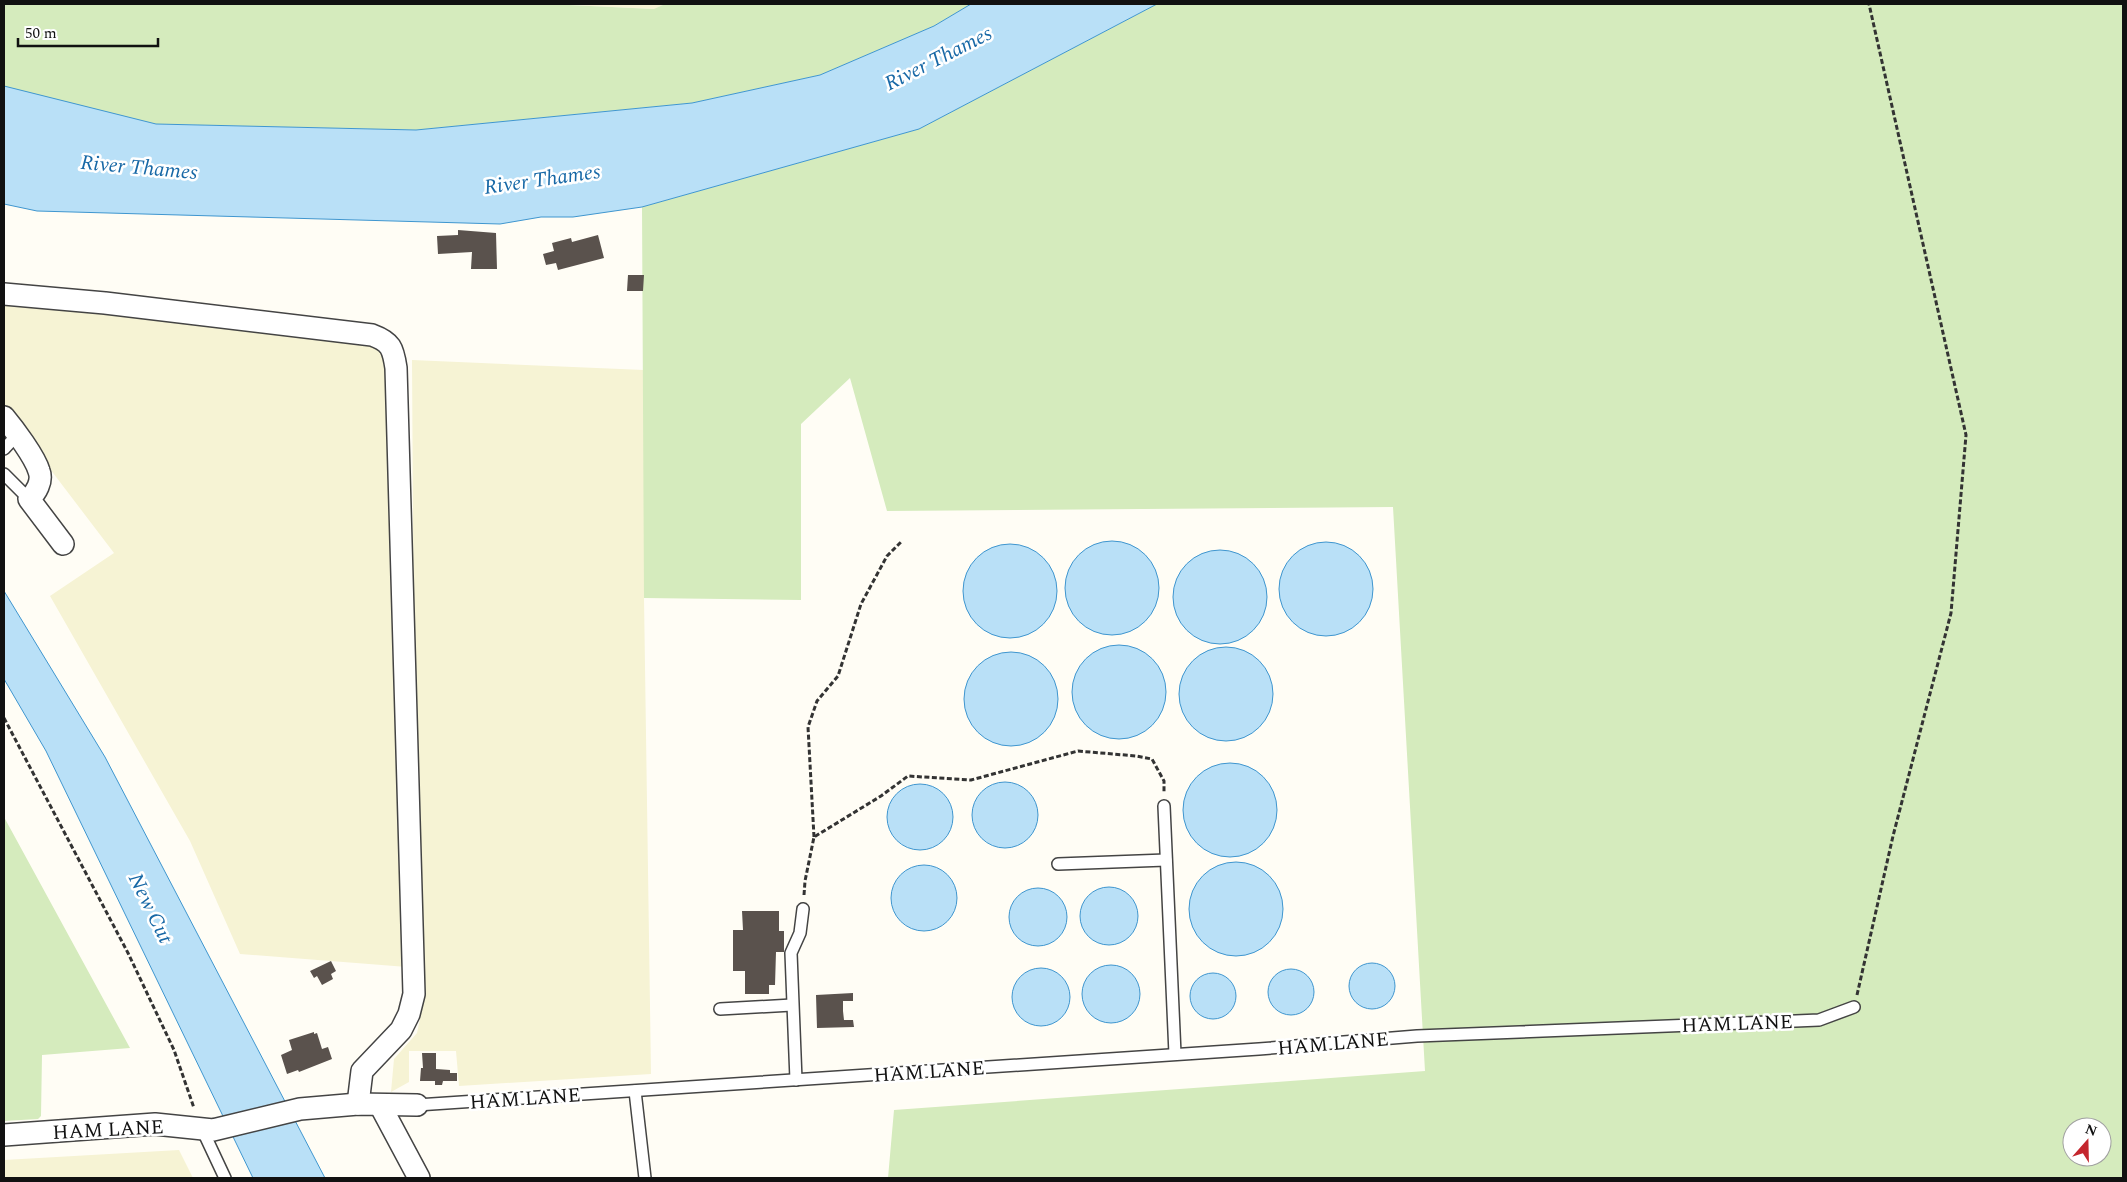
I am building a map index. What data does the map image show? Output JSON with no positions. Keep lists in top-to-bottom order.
{
  "streets": {
    "street": ["HAM LANE"]
  },
  "water": ["River Thames", "New Cut"],
  "scale_bar": "50 m",
  "north": "top"
}
